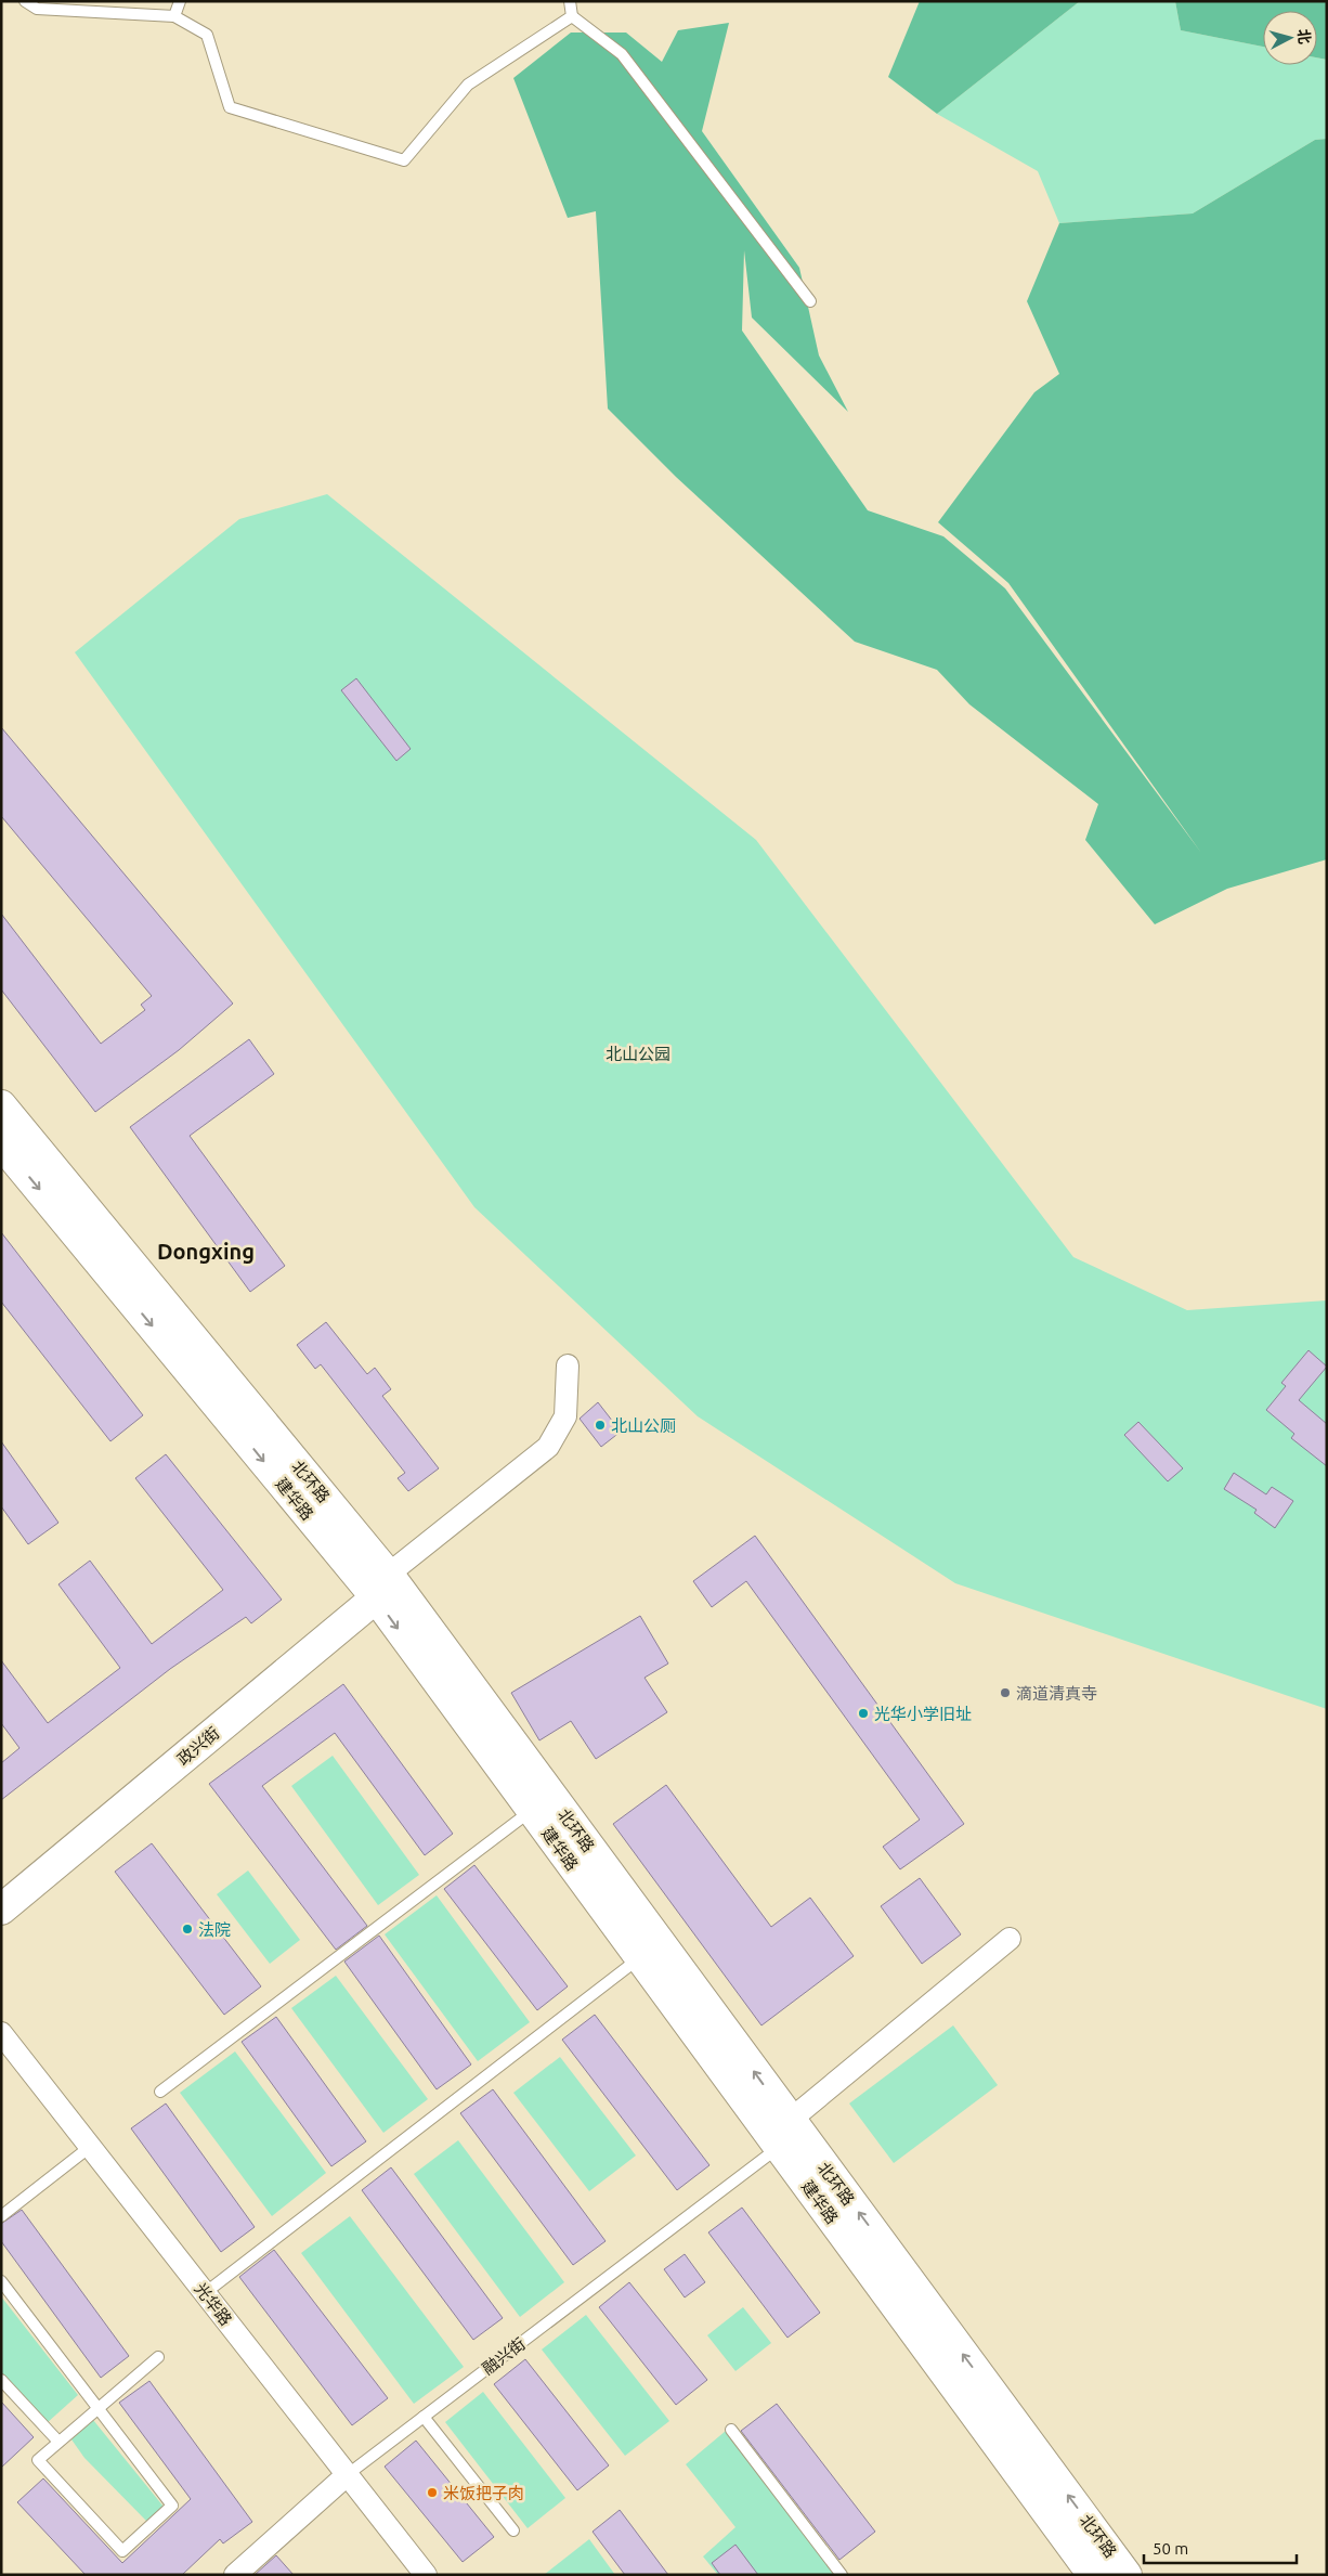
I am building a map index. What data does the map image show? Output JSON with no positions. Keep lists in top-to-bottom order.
{
  "streets": {
    "street": [
      "北环路",
      "建华路",
      "政兴街",
      "光华路",
      "融兴街"
    ]
  },
  "crossings": [
    ["北环路", "建华路"],
    ["北环路", "政兴街"],
    ["北环路", "融兴街"],
    ["建华路", "政兴街"],
    ["建华路", "融兴街"],
    ["光华路", "融兴街"]
  ],
  "one_way": ["建华路"],
  "districts": ["Dongxing"],
  "parks": ["北山公园"],
  "places": [
    "北山公厕",
    "滴道清真寺",
    "光华小学旧址",
    "法院",
    "米饭把子肉"
  ],
  "scale_bar": "50 m",
  "north": "right"
}
